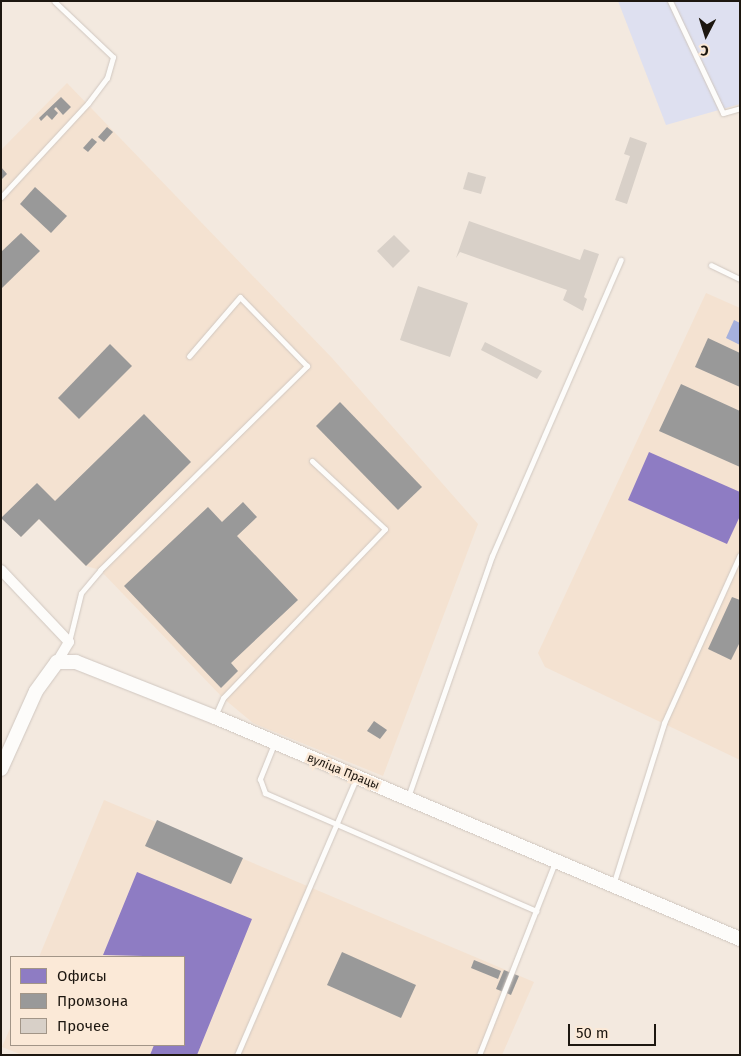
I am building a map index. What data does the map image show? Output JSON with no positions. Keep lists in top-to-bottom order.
{
  "streets": {
    "street": ["вуліца Працы"]
  },
  "legend": ["Офисы", "Промзона", "Прочее"],
  "scale_bar": "50 m",
  "north": "bottom"
}
